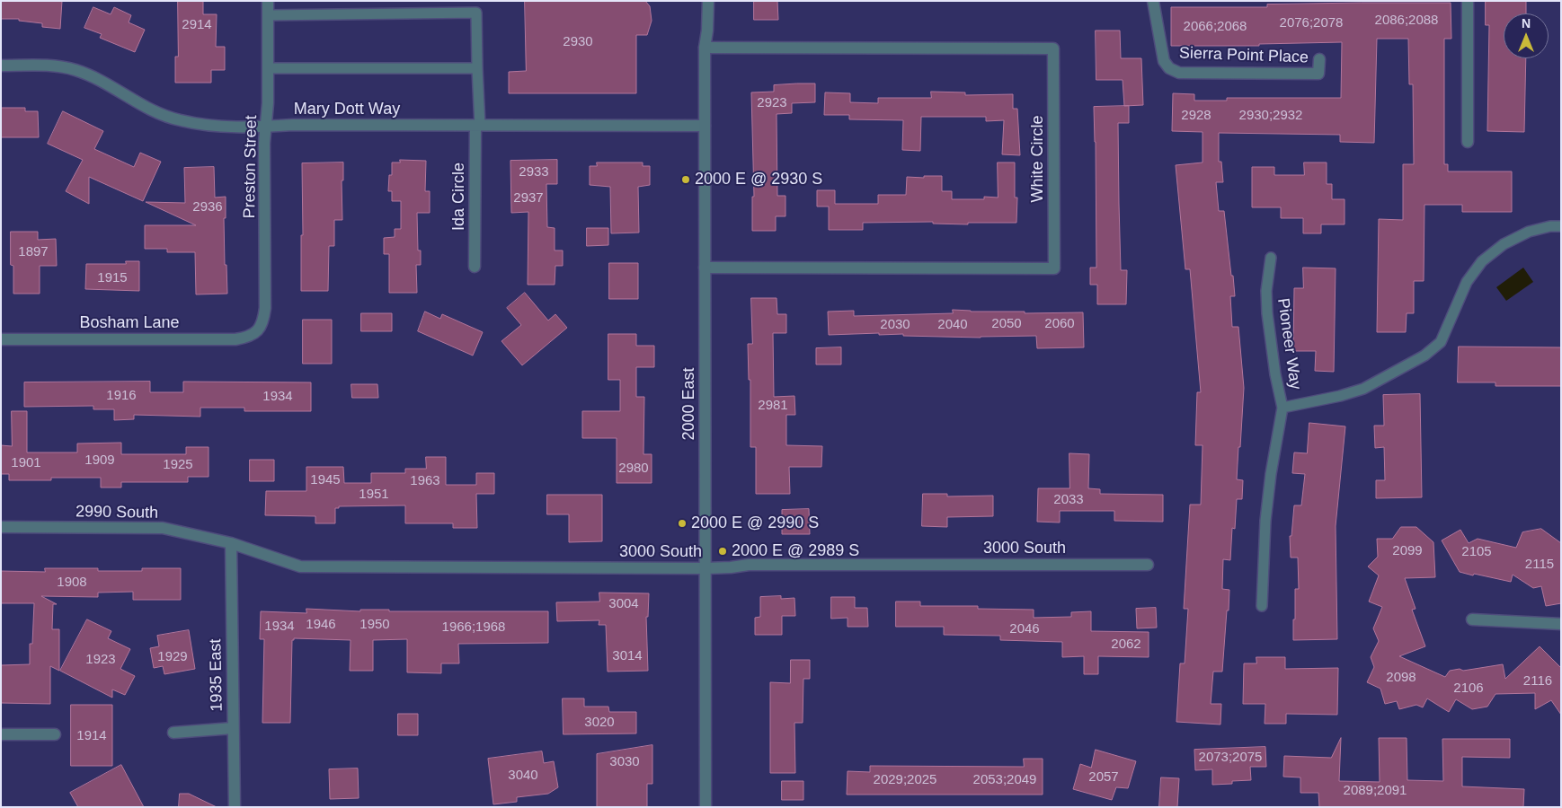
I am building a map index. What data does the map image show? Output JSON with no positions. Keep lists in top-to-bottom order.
{
  "streets": {
    "street": [
      "Sierra Point Place",
      "Mary Dott Way",
      "White Circle",
      "Preston Street",
      "Ida Circle",
      "Bosham Lane",
      "2000 East",
      "2990 South",
      "3000 South",
      "1935 East"
    ],
    "lane": ["Pioneer Way"]
  },
  "crossings": [
    ["Mary Dott Way", "Preston Street"],
    ["Mary Dott Way", "Ida Circle"],
    ["Mary Dott Way", "2000 East"],
    ["White Circle", "2000 East"],
    ["Preston Street", "Bosham Lane"],
    ["2000 East", "3000 South"],
    ["2990 South", "3000 South"],
    ["2990 South", "1935 East"],
    ["3000 South", "1935 East"]
  ],
  "places": ["2000 E @ 2930 S", "2000 E @ 2990 S", "2000 E @ 2989 S"],
  "house_numbers": [
    "2086;2088",
    "2076;2078",
    "2914",
    "2066;2068",
    "2930",
    "2923",
    "2928",
    "2930;2932",
    "2933",
    "2937",
    "2936",
    "1897",
    "1915",
    "2050",
    "2060",
    "2030",
    "2040",
    "1916",
    "1934",
    "2981",
    "1909",
    "1901",
    "1925",
    "2980",
    "1945",
    "1963",
    "1951",
    "2033",
    "2099",
    "2105",
    "2115",
    "1908",
    "3004",
    "1946",
    "1950",
    "1934",
    "1966;1968",
    "2046",
    "2062",
    "3014",
    "1929",
    "1923",
    "2098",
    "2116",
    "2106",
    "3020",
    "1914",
    "2073;2075",
    "3030",
    "3040",
    "2057",
    "2029;2025",
    "2053;2049",
    "2089;2091"
  ],
  "north": "top"
}
